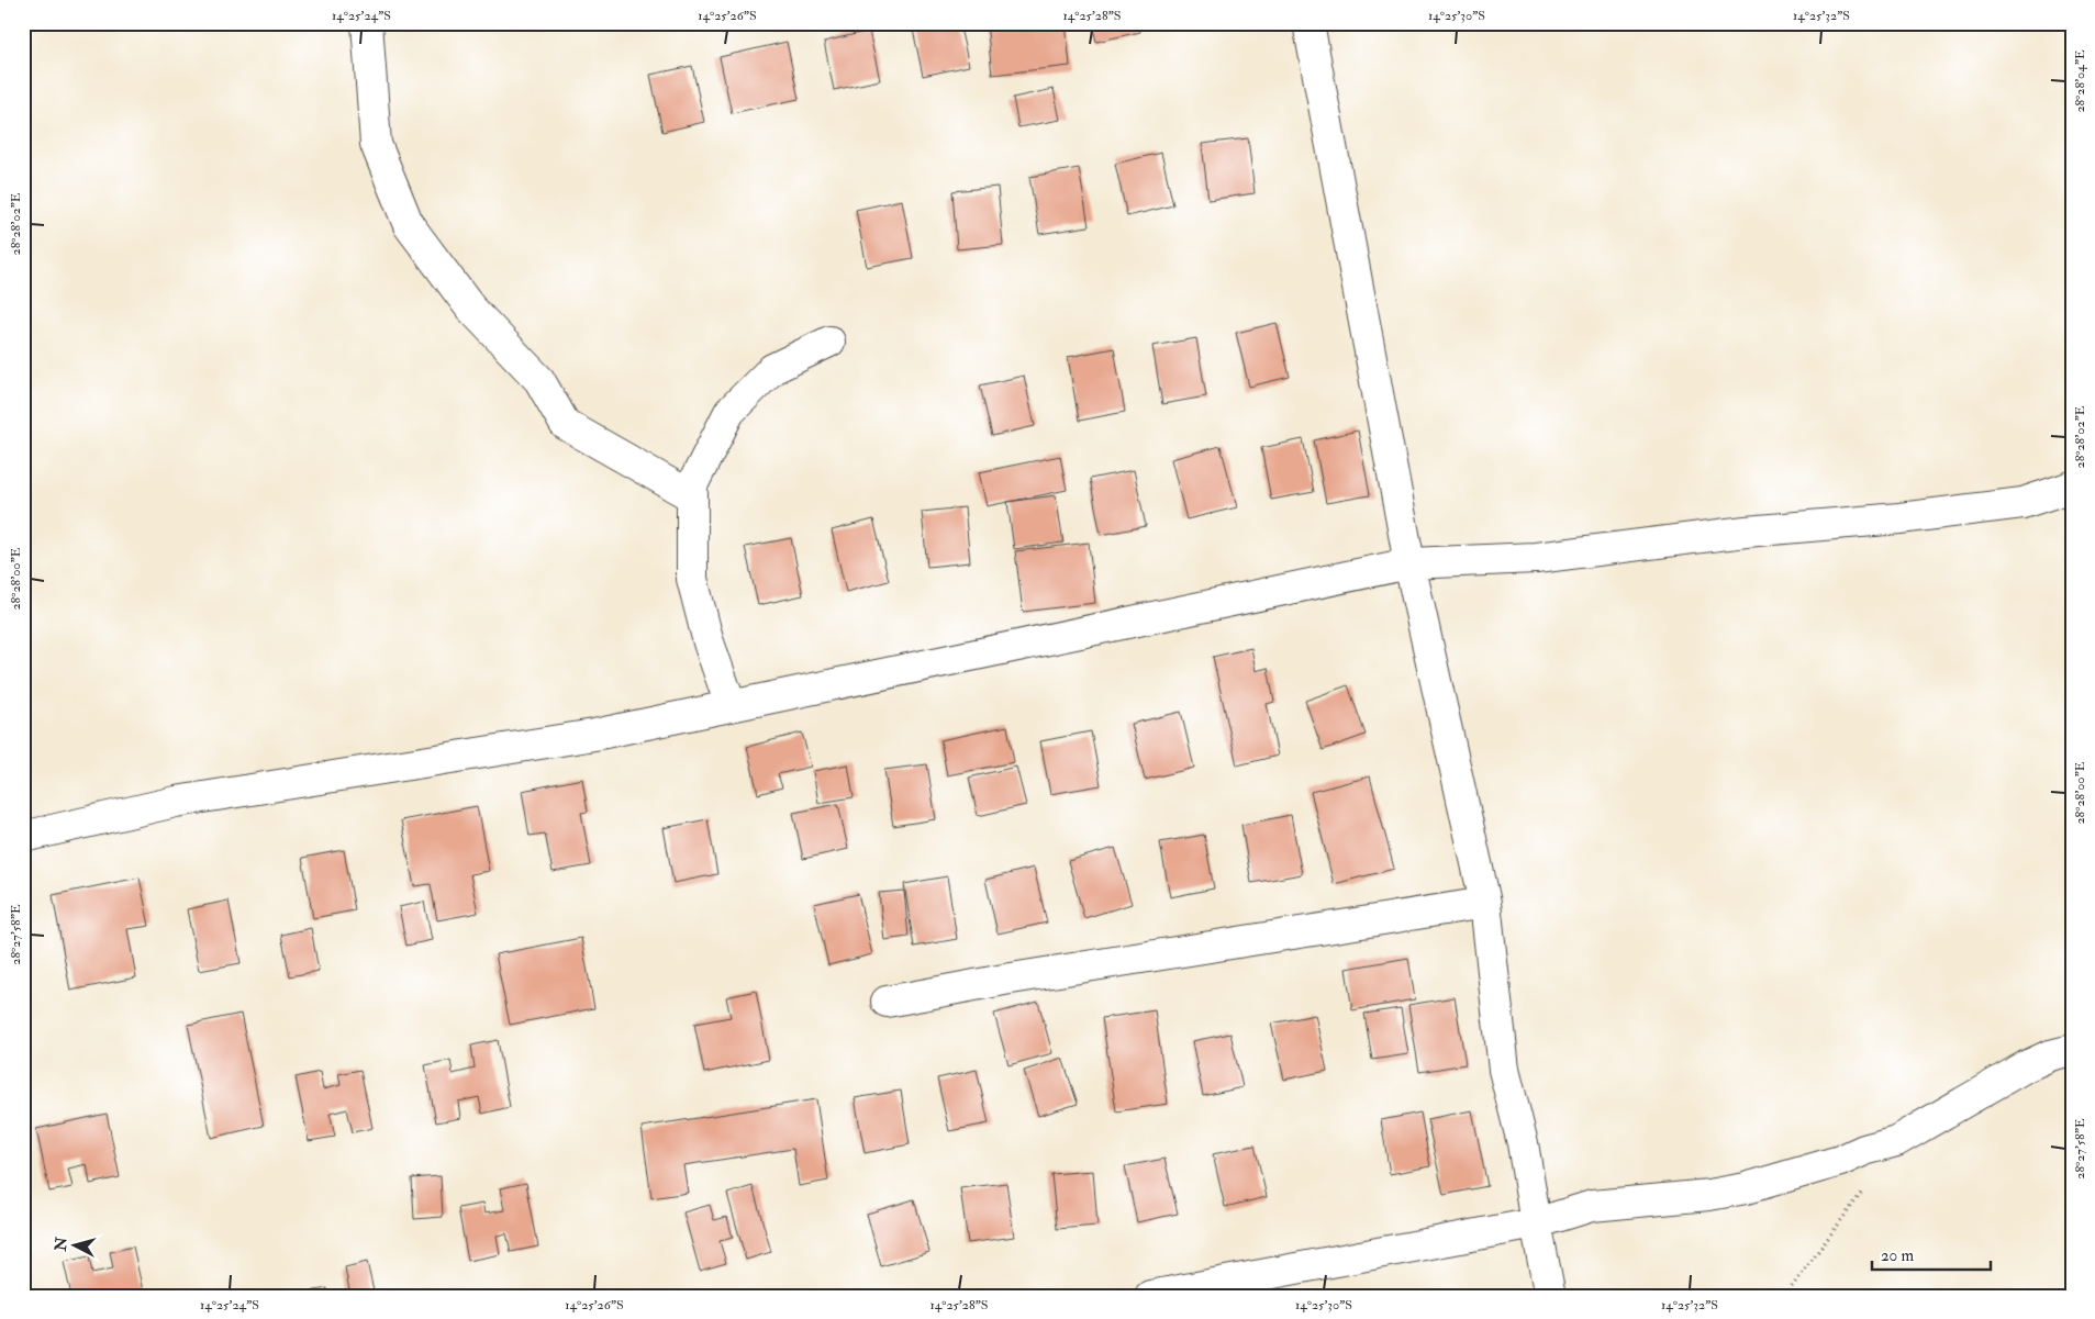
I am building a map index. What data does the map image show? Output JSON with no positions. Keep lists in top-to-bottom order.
{
  "scale_bar": "20 m",
  "north": "left",
  "coordinates": [
    "14°25'24\"S",
    "14°25'26\"S",
    "14°25'28\"S",
    "14°25'30\"S",
    "14°25'32\"S",
    "28°28'04\"E",
    "28°28'02\"E",
    "28°28'00\"E",
    "28°27'58\"E"
  ]
}
